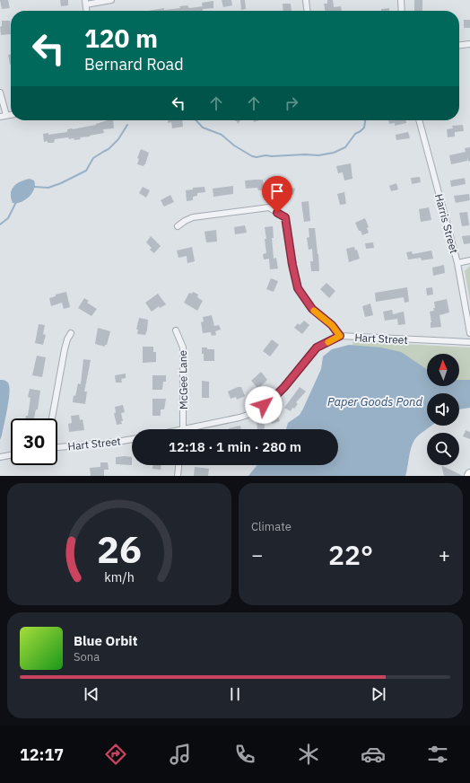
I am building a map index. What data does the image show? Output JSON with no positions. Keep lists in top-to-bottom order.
{
  "streets": {
    "street": ["Harris Street", "Hart Street", "McGee Lane"]
  },
  "water": ["Paper Goods Pond"],
  "north": "top",
  "page": {
    "turn": ["120 m", "Bernard Road"],
    "limit": "30",
    "trip": "12:18 · 1 min · 280 m",
    "tile": "Climate",
    "heat": ["−", "22°", "+"],
    "song": ["Blue Orbit", "Sona"],
    "tabs": "12:17",
    "gauge": ["26", "km/h"]
  }
}
